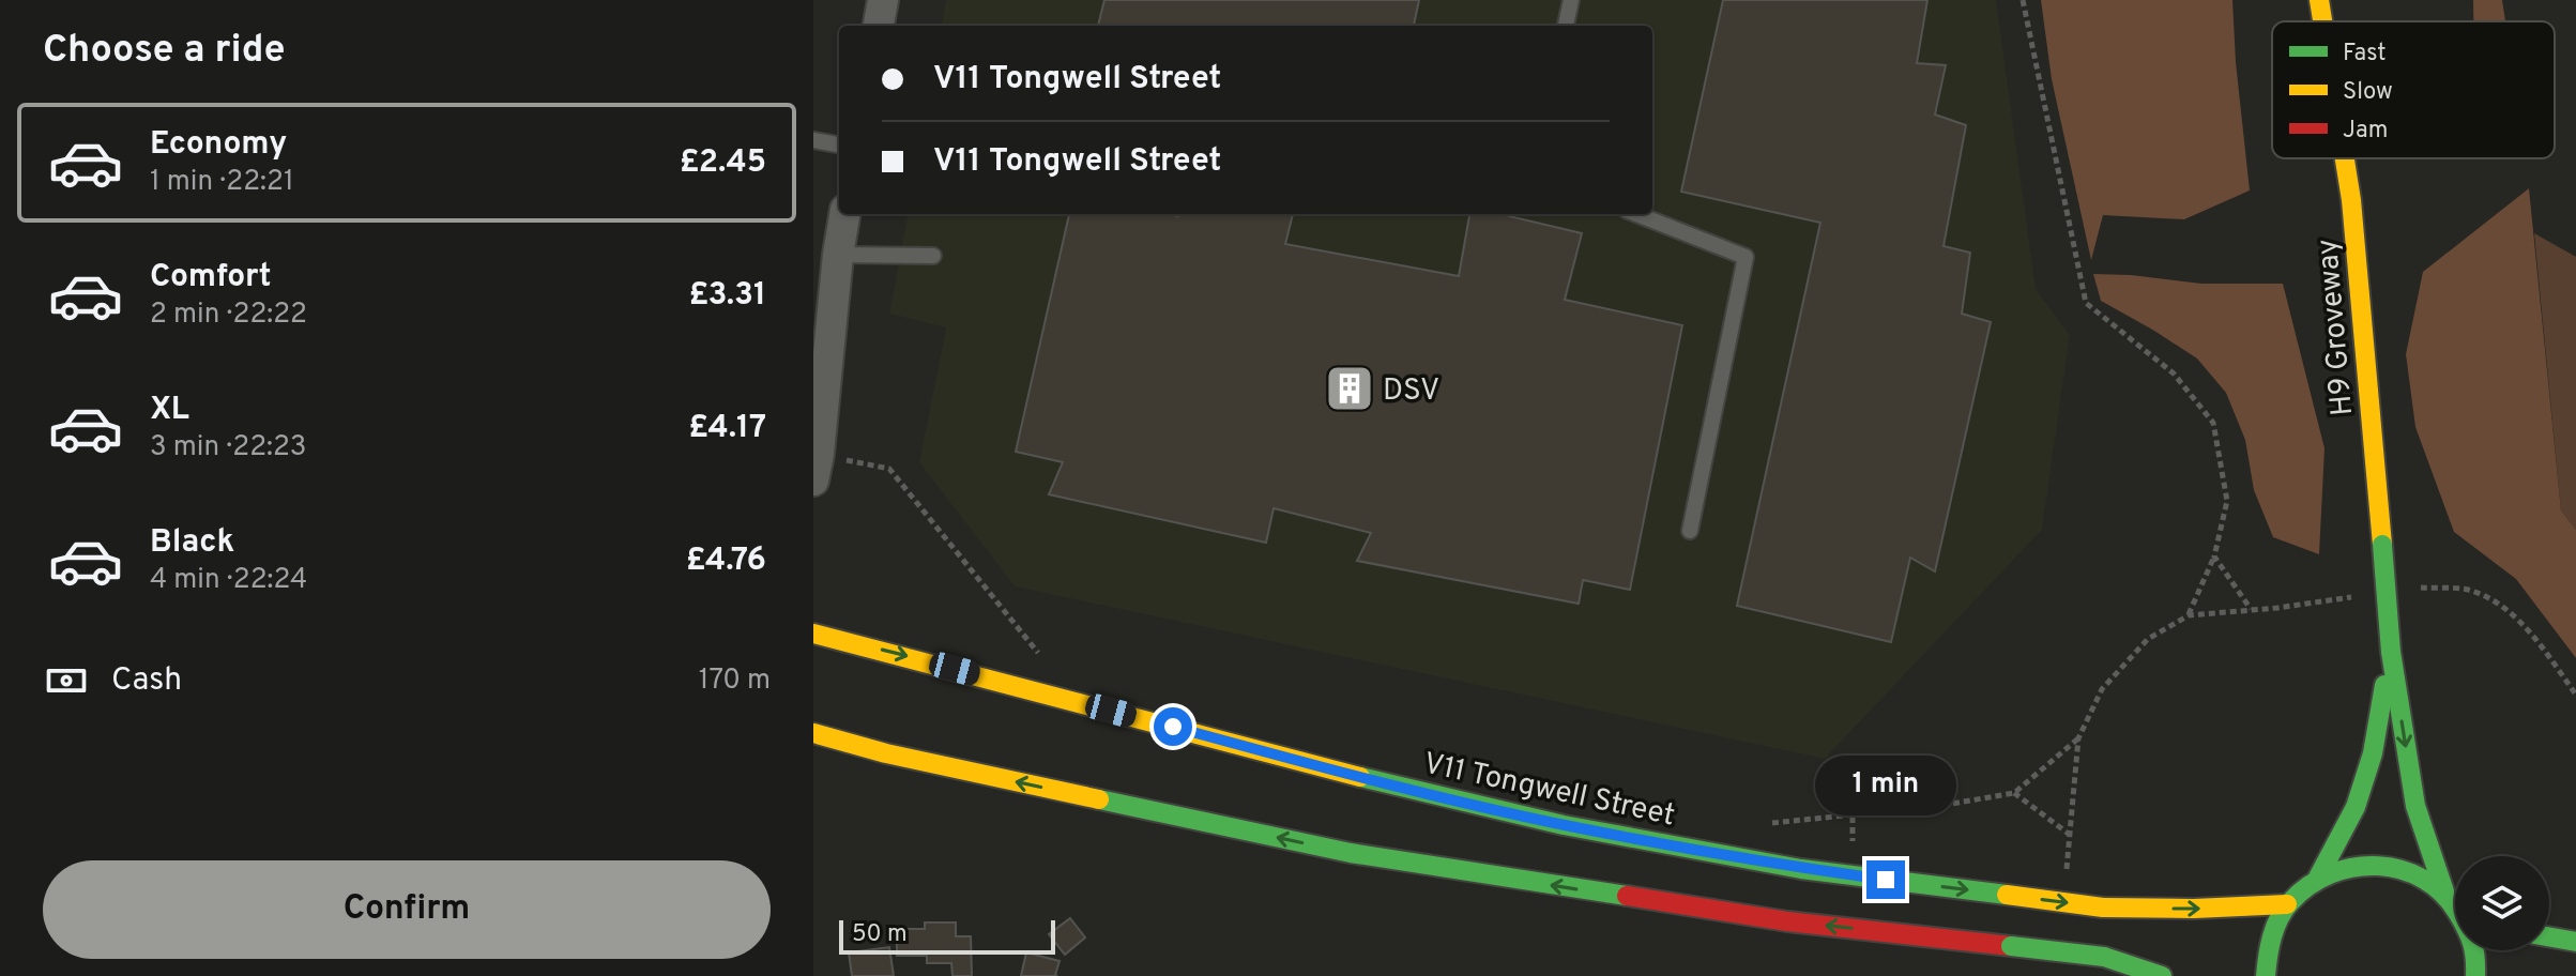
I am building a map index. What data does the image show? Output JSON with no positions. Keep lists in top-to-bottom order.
{
  "streets": {
    "main road": ["H9 Groveway", "V11 Tongwell Street"]
  },
  "places": {
    "building": ["DSV"]
  },
  "legend": ["Fast", "Slow", "Jam"],
  "scale_bar": "50 m",
  "page": {
    "heading": "Choose a ride",
    "banner": ["V11 Tongwell Street", "V11 Tongwell Street"],
    "list": [
      {
        "name": "Economy",
        "note": "1 min · 22:21",
        "value": "£2.45"
      },
      {
        "name": "Comfort",
        "note": "2 min · 22:22",
        "value": "£3.31"
      },
      {
        "name": "XL",
        "note": "3 min · 22:23",
        "value": "£4.17"
      },
      {
        "name": "Black",
        "note": "4 min · 22:24",
        "value": "£4.76"
      }
    ],
    "pay": ["Cash", "170 m"],
    "bubble": "1 min",
    "buttons": "Confirm",
    "scale": "50 m"
  }
}
